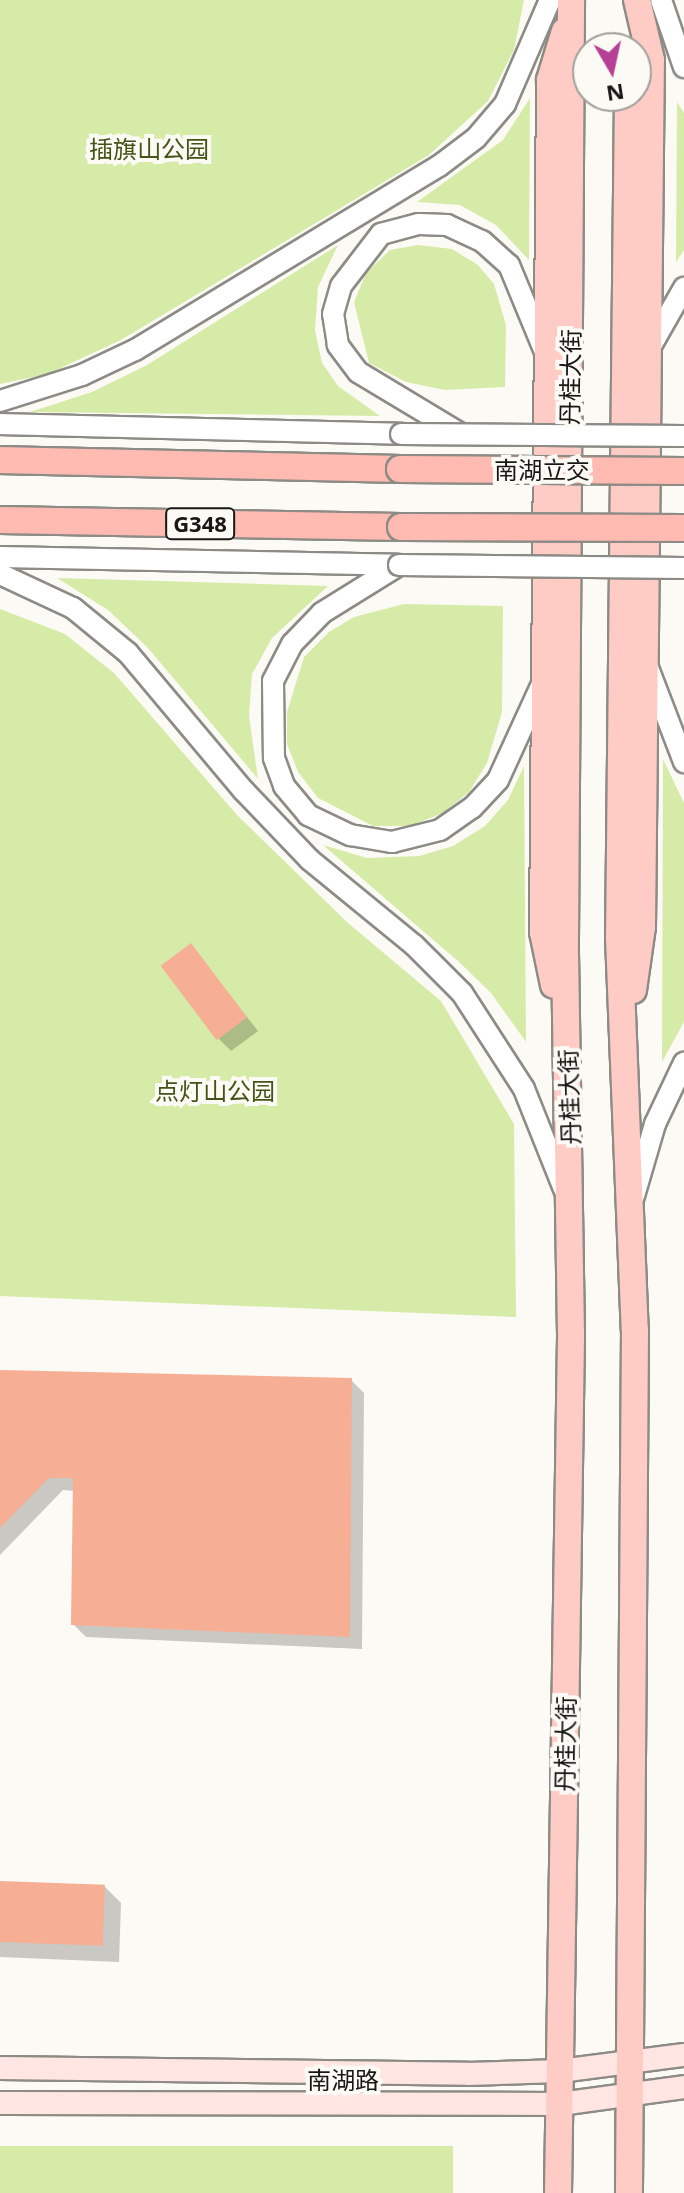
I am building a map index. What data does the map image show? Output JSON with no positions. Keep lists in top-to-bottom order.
{
  "streets": {
    "highway": ["南湖立交", "G348"],
    "main road": ["丹桂大街", "南湖路"]
  },
  "crossings": [
    ["丹桂大街", "南湖路"]
  ],
  "parks": ["插旗山公园", "点灯山公园"],
  "north": "bottom"
}
